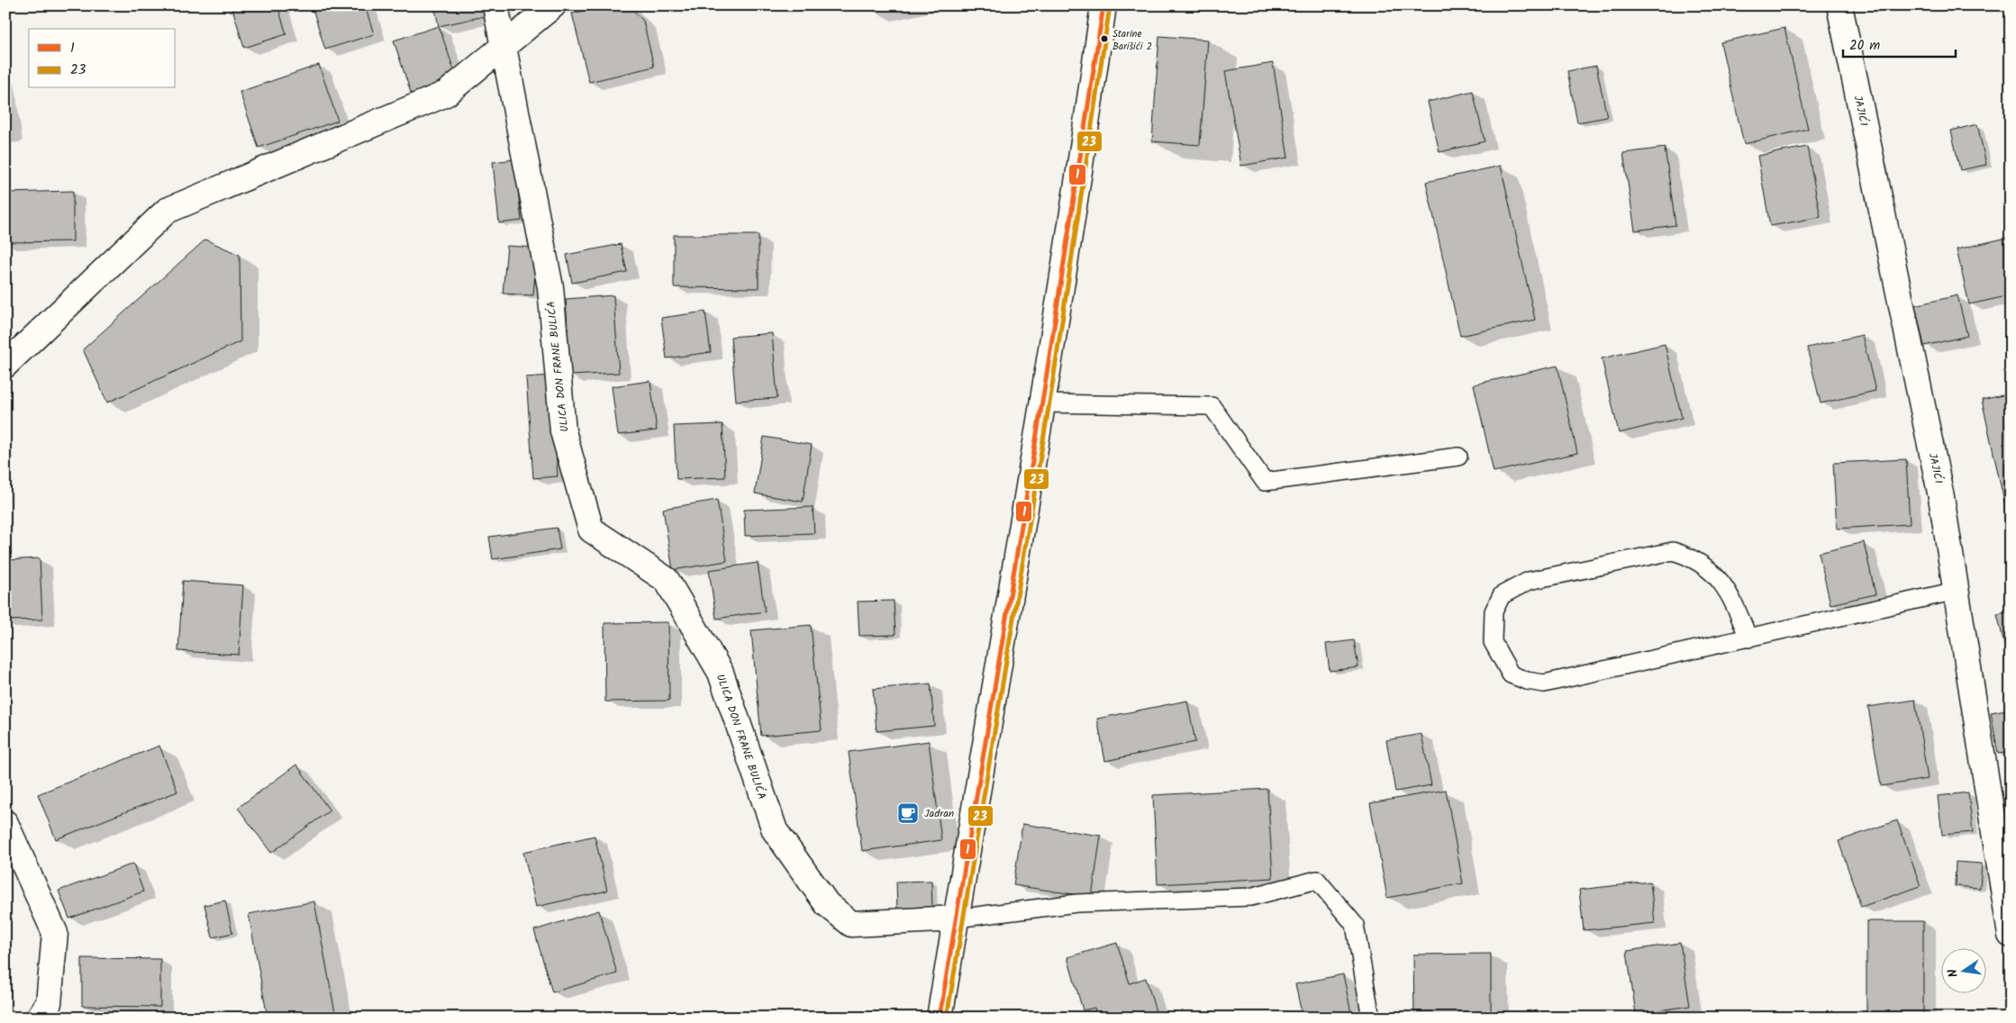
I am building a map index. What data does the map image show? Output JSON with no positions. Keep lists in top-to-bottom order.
{
  "streets": {
    "street": ["JAJIĆI", "ULICA DON FRANE BULIĆA"]
  },
  "places": {
    "other": ["Starine Barišići 2"],
    "cafe": ["Jadran"]
  },
  "lines": ["transit line 1", "transit line 23"],
  "legend": ["1", "23"],
  "scale_bar": "20 m",
  "north": "left"
}
